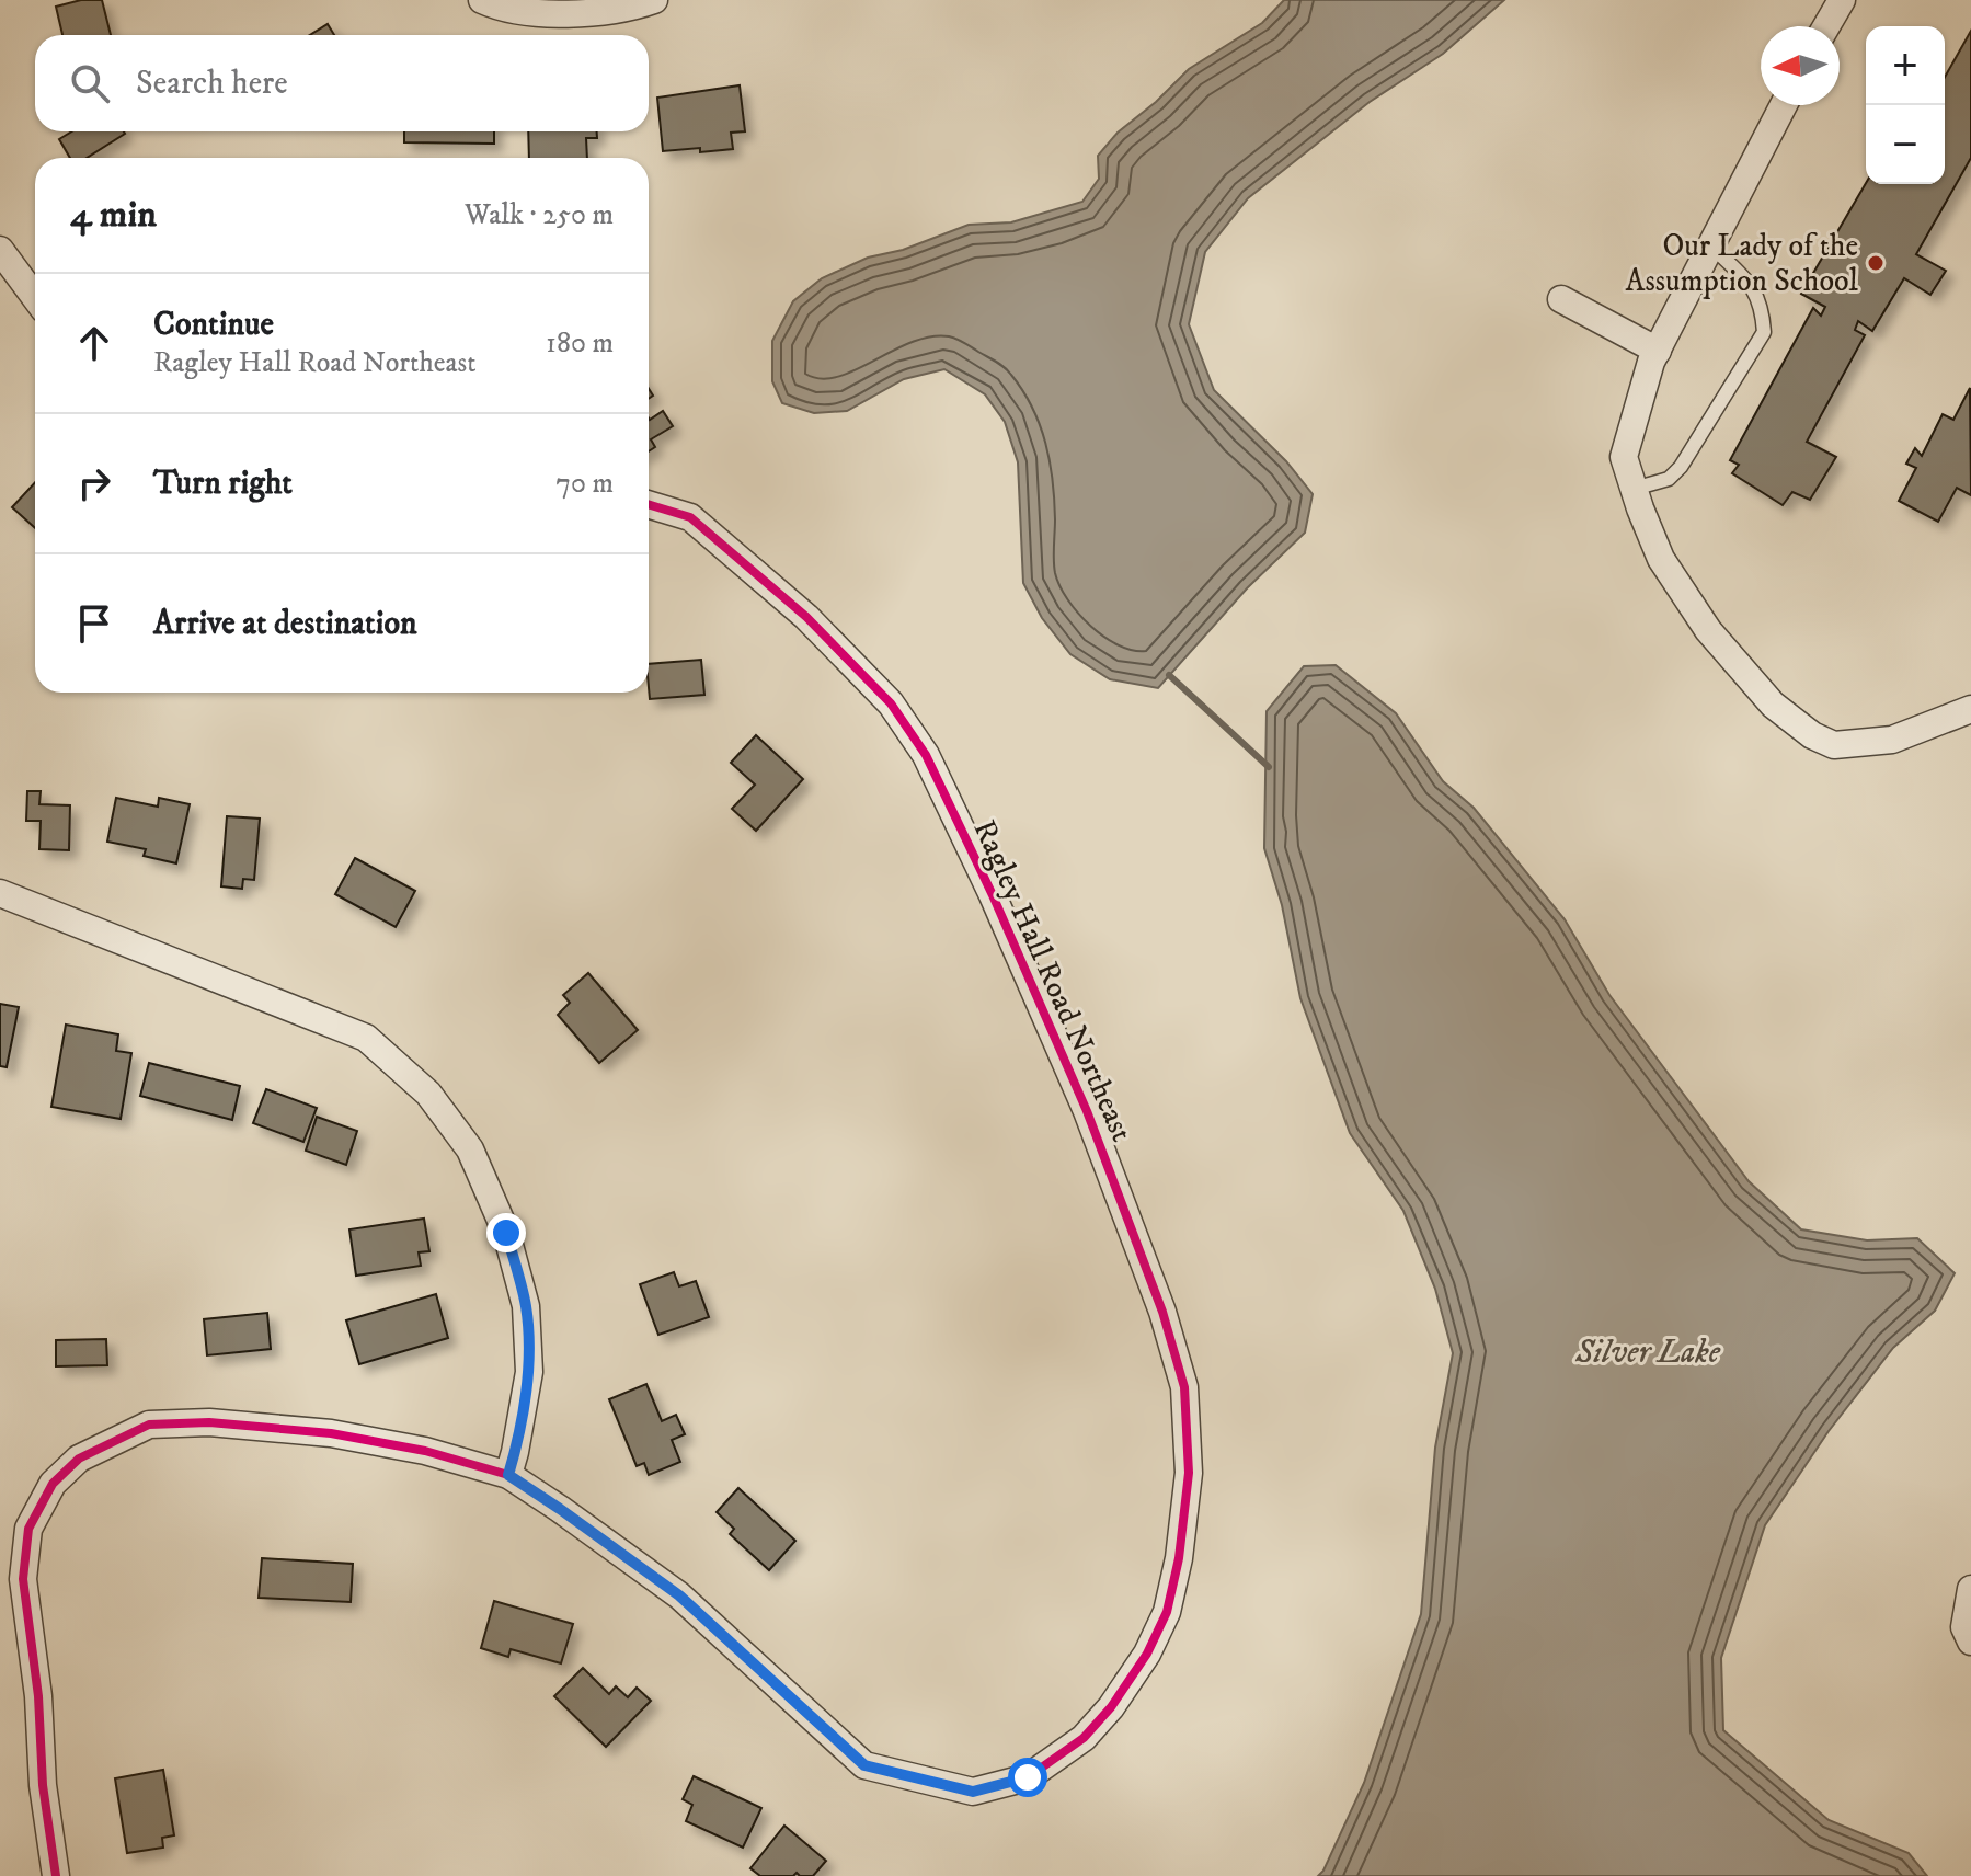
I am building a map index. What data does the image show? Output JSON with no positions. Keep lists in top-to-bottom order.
{
  "streets": {
    "street": ["Ragley Hall Road Northeast"]
  },
  "water": ["Silver Lake"],
  "places": ["Our Lady of the Assumption School"],
  "north": "left",
  "page": {
    "map_buttons": ["+", "−"],
    "search": "Search here",
    "heading": ["4 min", "Walk · 250 m"],
    "list": [
      ["Continue", "Ragley Hall Road Northeast", "180 m"],
      ["Turn right", "70 m"],
      "Arrive at destination"
    ]
  }
}
